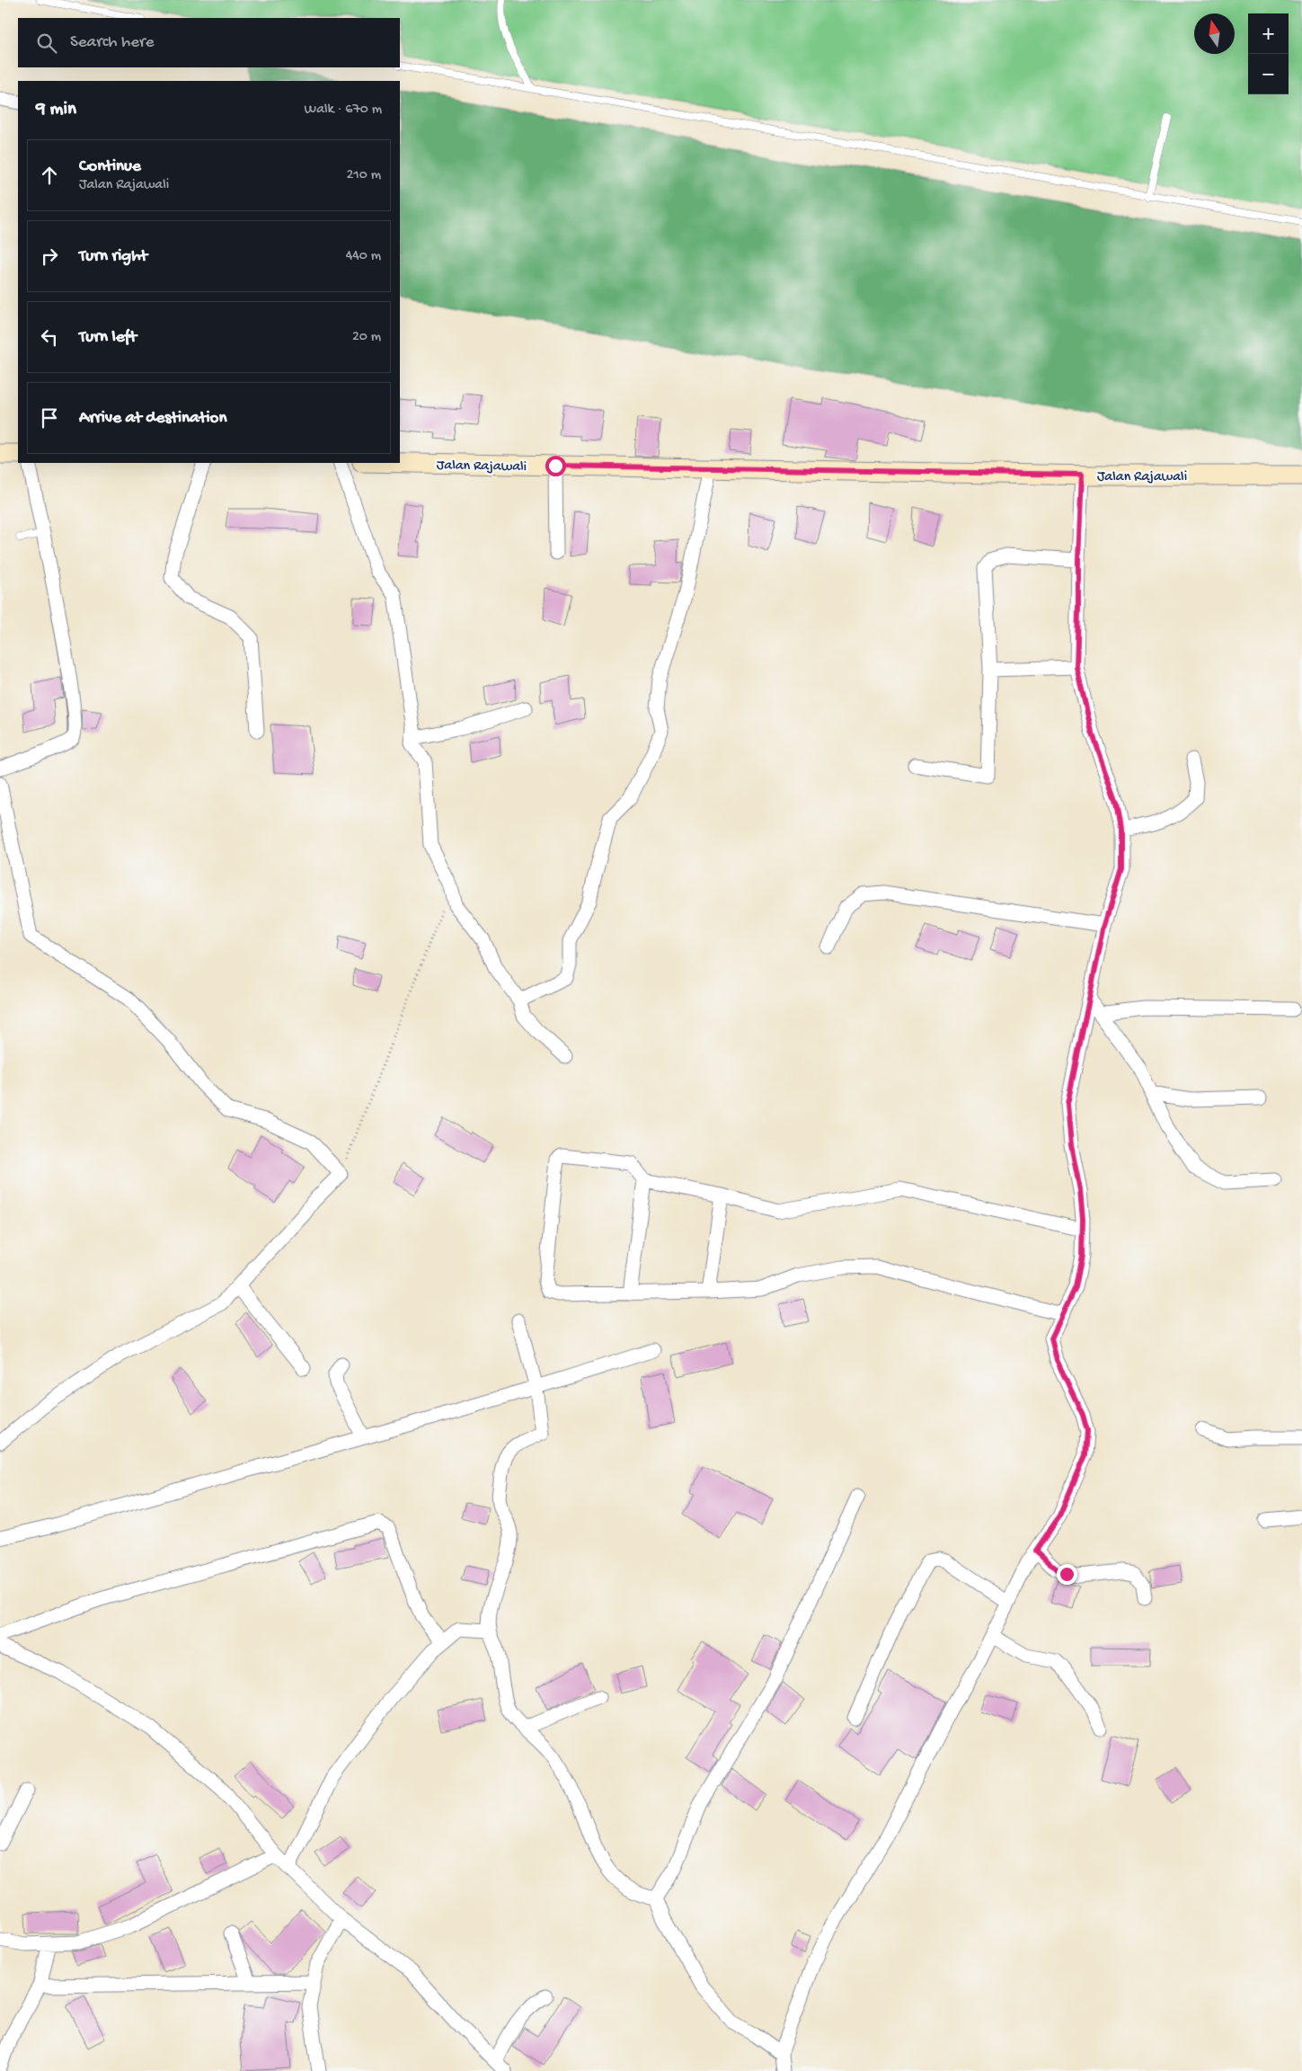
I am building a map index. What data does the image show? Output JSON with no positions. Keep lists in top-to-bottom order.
{
  "streets": {
    "street": ["Jalan Rajawali"]
  },
  "north": "top",
  "page": {
    "map_buttons": ["+", "−"],
    "search": "Search here",
    "heading": ["9 min", "Walk · 670 m"],
    "list": [
      ["Continue", "Jalan Rajawali", "210 m"],
      ["Turn right", "440 m"],
      ["Turn left", "20 m"],
      "Arrive at destination"
    ]
  }
}
